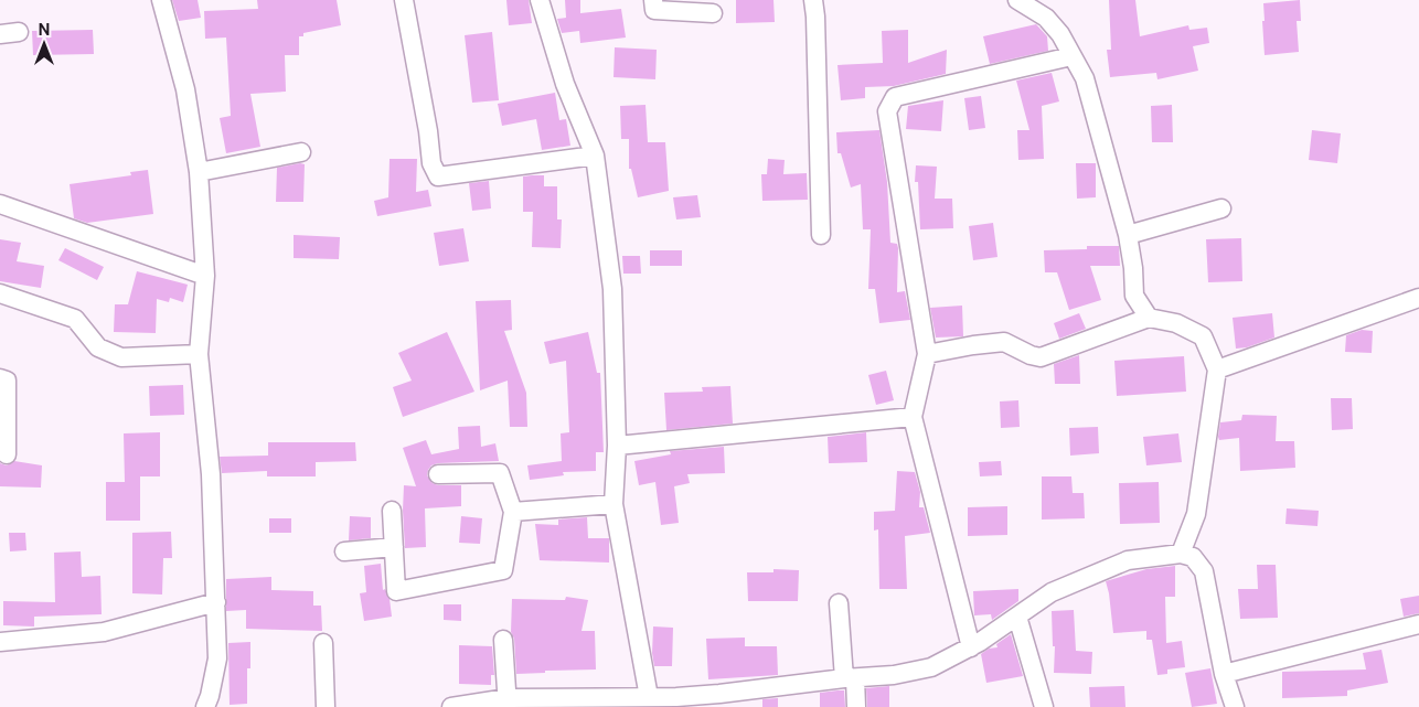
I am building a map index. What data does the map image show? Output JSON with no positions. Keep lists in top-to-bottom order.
{
  "north": "top"
}
